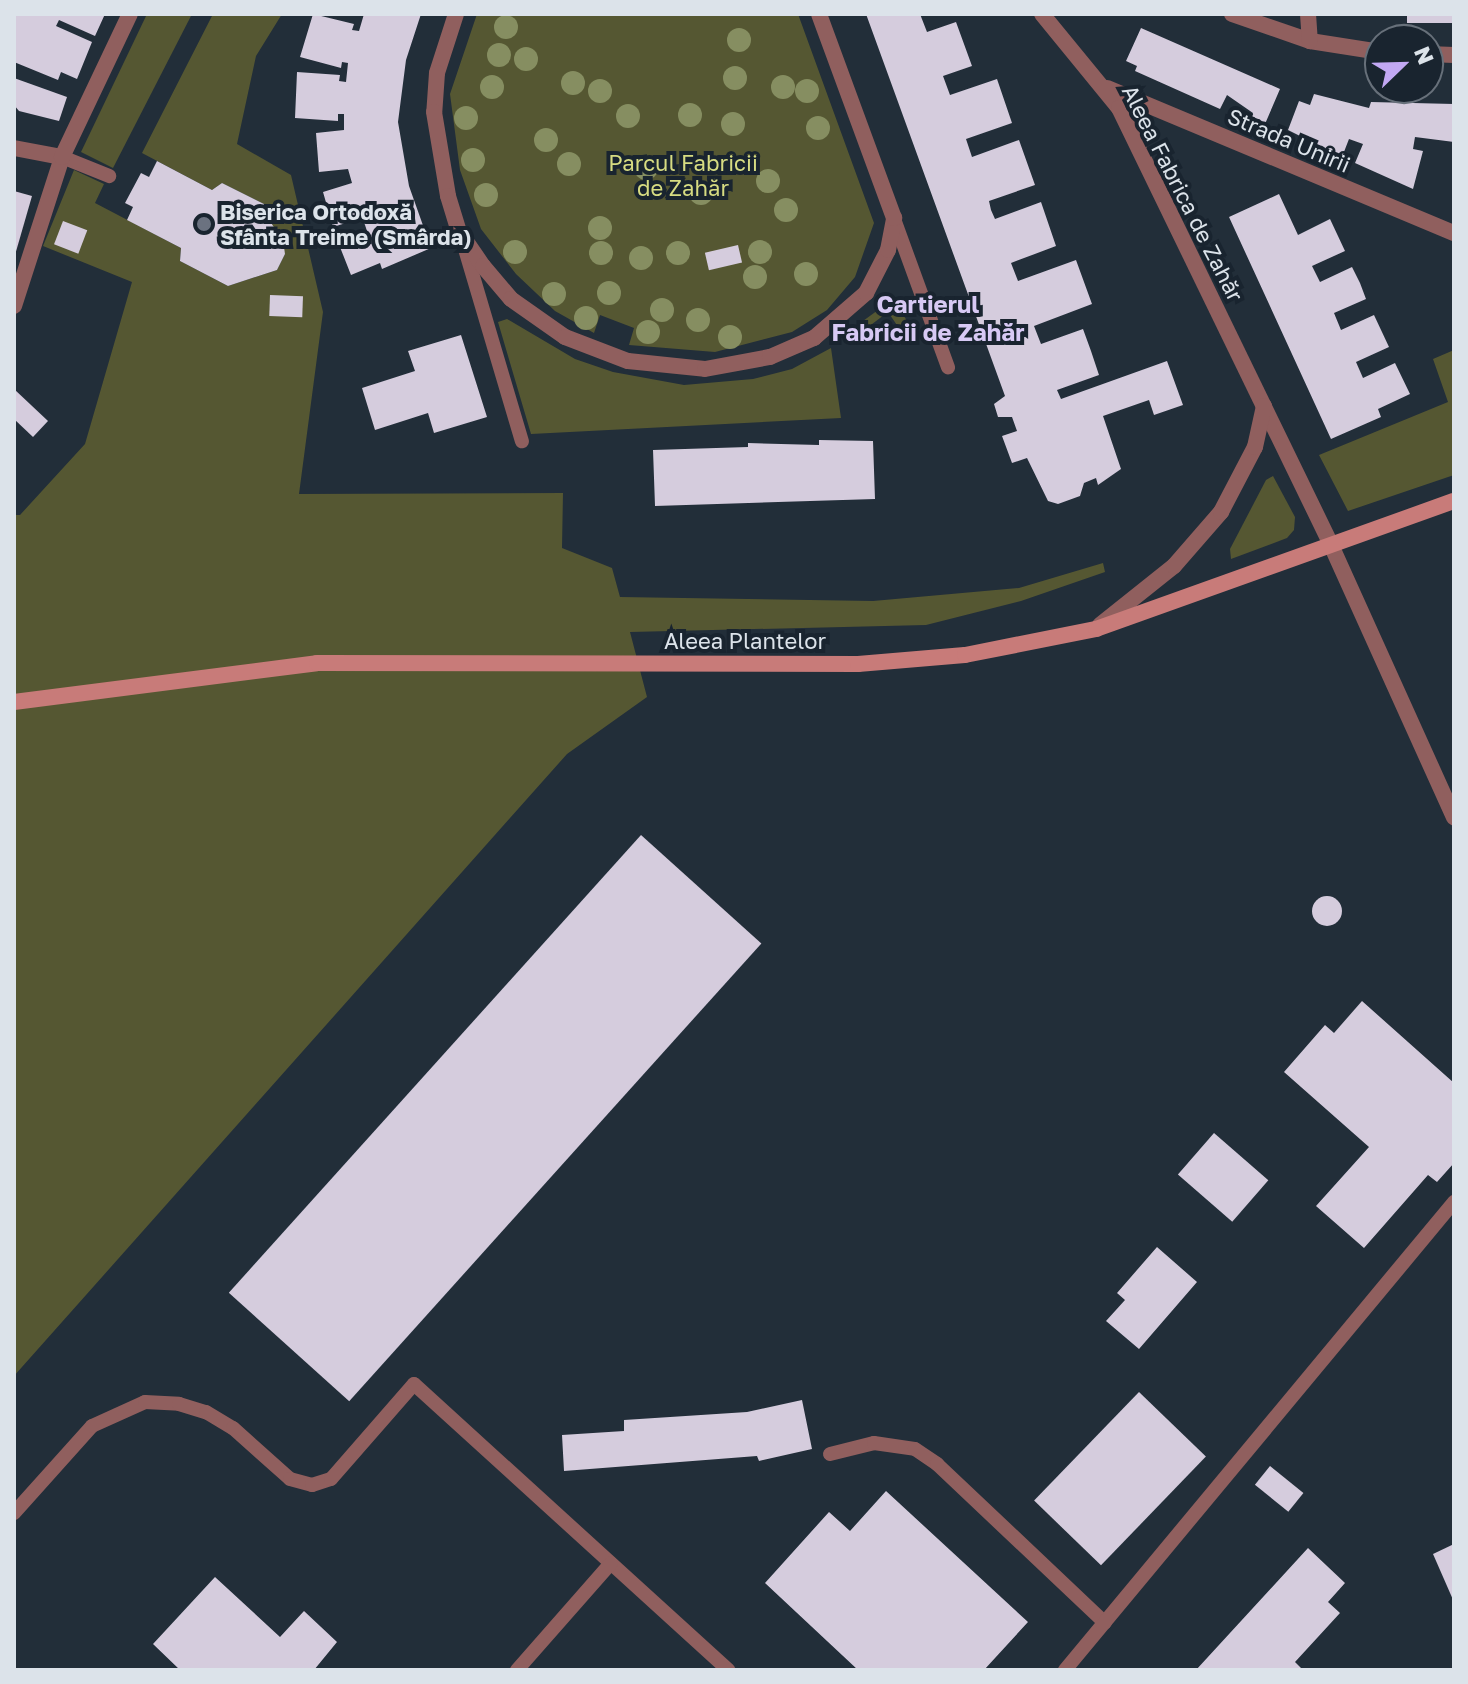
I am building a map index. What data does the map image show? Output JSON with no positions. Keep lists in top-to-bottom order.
{
  "streets": {
    "main road": ["Aleea Plantelor"],
    "street": ["Strada Unirii", "Aleea Fabrica de Zahăr"]
  },
  "crossings": [
    ["Strada Unirii", "Aleea Fabrica de Zahăr"],
    ["Aleea Fabrica de Zahăr", "Aleea Plantelor"]
  ],
  "districts": ["Cartierul Fabricii de Zahăr"],
  "parks": ["Parcul Fabricii de Zahăr"],
  "places": ["Biserica Ortodoxă Sfânta Treime (Smârda)"],
  "north": "top right"
}
